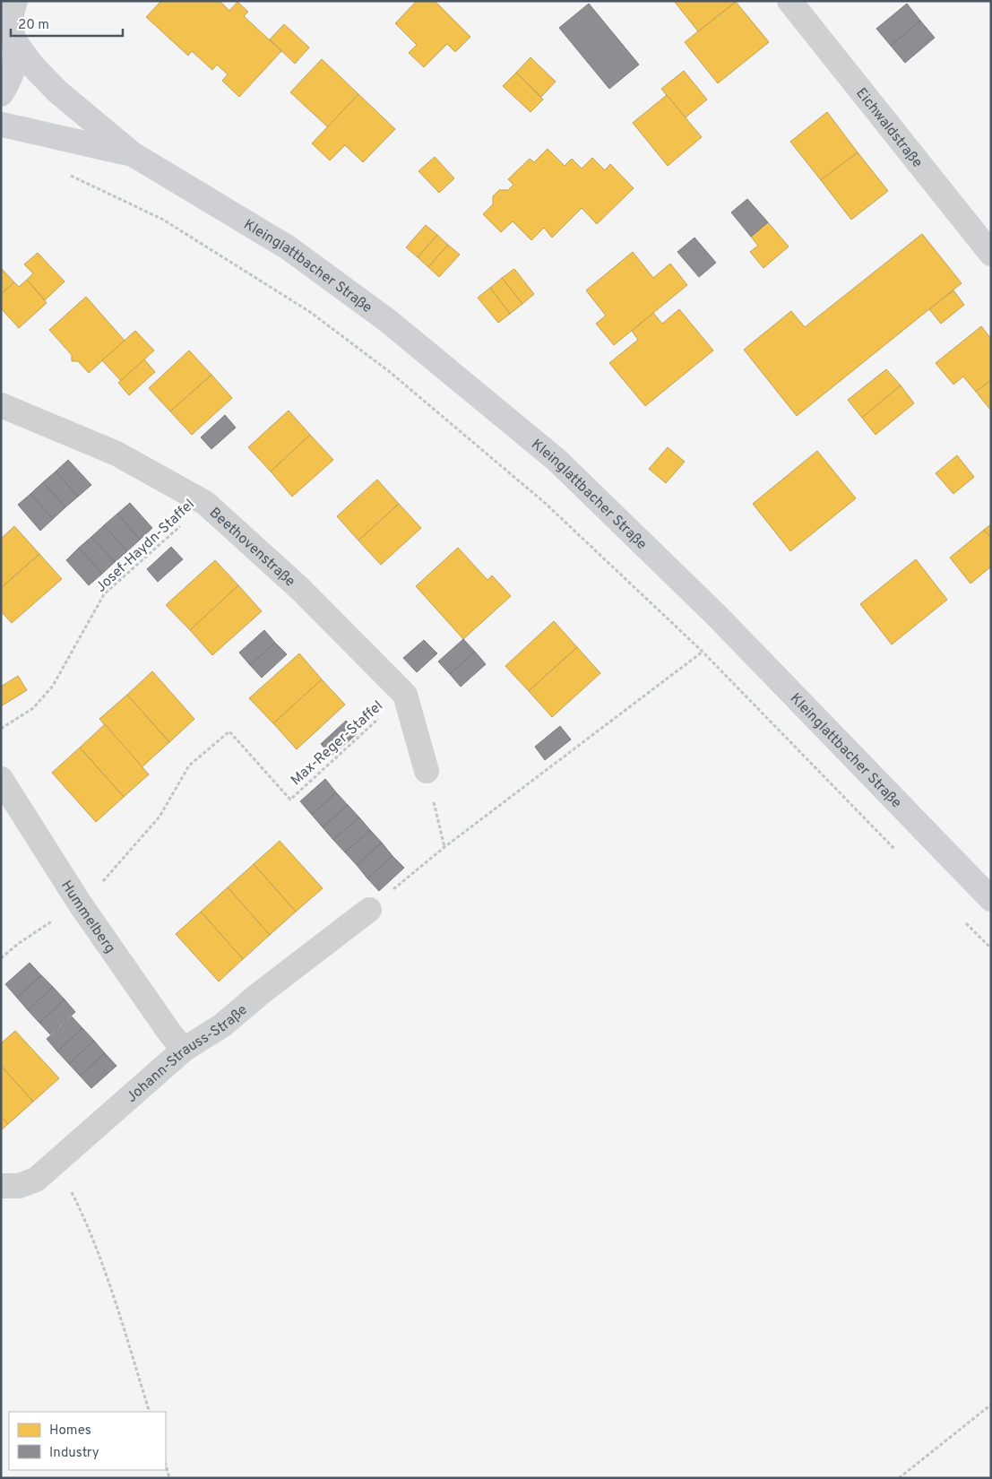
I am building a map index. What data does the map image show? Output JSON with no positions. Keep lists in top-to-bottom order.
{
  "streets": {
    "street": [
      "Eichwaldstraße",
      "Kleinglattbacher Straße",
      "Beethovenstraße",
      "Hummelberg",
      "Johann-Strauss-Straße"
    ],
    "path": ["Josef-Haydn-Staffel", "Max-Reger-Staffel"]
  },
  "crossings": [
    ["Josef-Haydn-Staffel", "Beethovenstraße"],
    ["Beethovenstraße", "Max-Reger-Staffel"],
    ["Hummelberg", "Johann-Strauss-Straße"]
  ],
  "legend": ["Homes", "Industry"],
  "scale_bar": "20 m"
}
